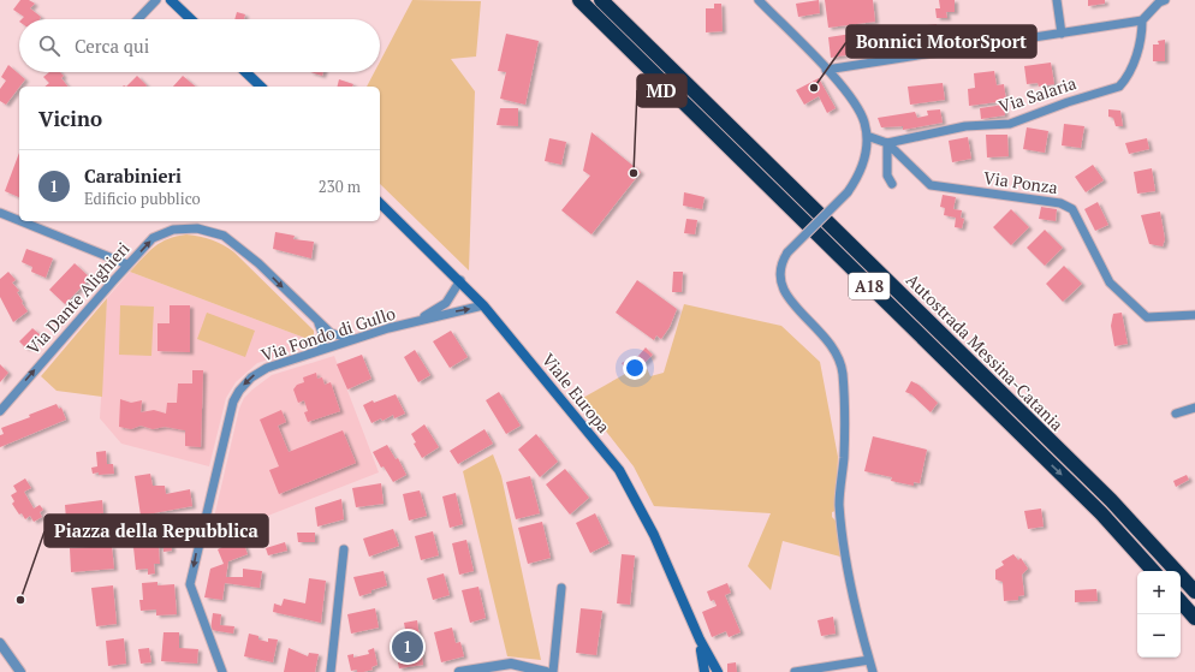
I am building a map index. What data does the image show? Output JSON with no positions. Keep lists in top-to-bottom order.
{
  "streets": {
    "highway": ["A18", "Autostrada Messina-Catania"],
    "main road": ["Viale Europa"],
    "street": [
      "Via Salaria",
      "Via Ponza",
      "Via Dante Alighieri",
      "Via Fondo di Gullo"
    ]
  },
  "crossings": [
    ["Via Salaria", "Via Ponza"],
    ["Via Dante Alighieri", "Via Fondo di Gullo"]
  ],
  "one_way": ["Via Fondo di Gullo"],
  "places": ["Bonnici MotorSport", "MD", "Piazza della Repubblica"],
  "page": {
    "search": "Cerca qui",
    "heading": "Vicino",
    "list": [
      {
        "mark": "1",
        "name": "Carabinieri",
        "note": "Edificio pubblico",
        "value": "230 m"
      }
    ],
    "map_buttons": ["+", "−"],
    "pins": "1"
  }
}
